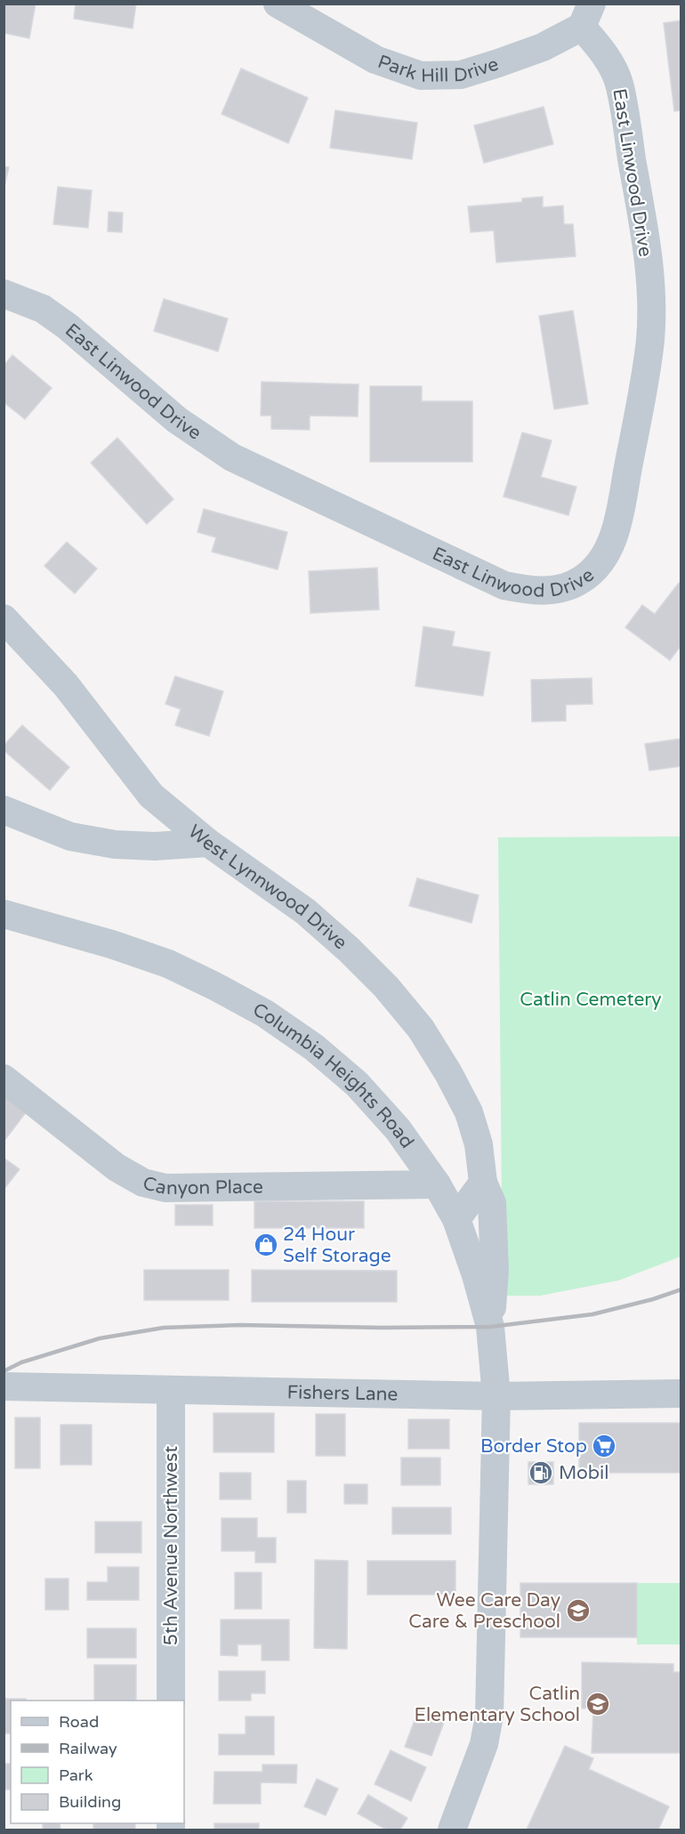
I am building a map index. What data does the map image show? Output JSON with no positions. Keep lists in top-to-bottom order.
{
  "streets": {
    "street": [
      "Park Hill Drive",
      "East Linwood Drive",
      "West Lynnwood Drive",
      "Columbia Heights Road",
      "Canyon Place",
      "Fishers Lane",
      "5th Avenue Northwest"
    ]
  },
  "crossings": [
    ["Park Hill Drive", "East Linwood Drive"],
    ["West Lynnwood Drive", "Columbia Heights Road"],
    ["Columbia Heights Road", "Canyon Place"],
    ["Columbia Heights Road", "Fishers Lane"],
    ["Fishers Lane", "5th Avenue Northwest"]
  ],
  "parks": ["Catlin Cemetery"],
  "places": {
    "shop": ["24 Hour Self Storage"],
    "supermarket": ["Border Stop"],
    "fuel station": ["Mobil"],
    "school or university": ["Wee Care Day Care & Preschool", "Catlin Elementary School"]
  },
  "legend": [
    "Road",
    "Railway",
    "Park",
    "Building"
  ]
}
